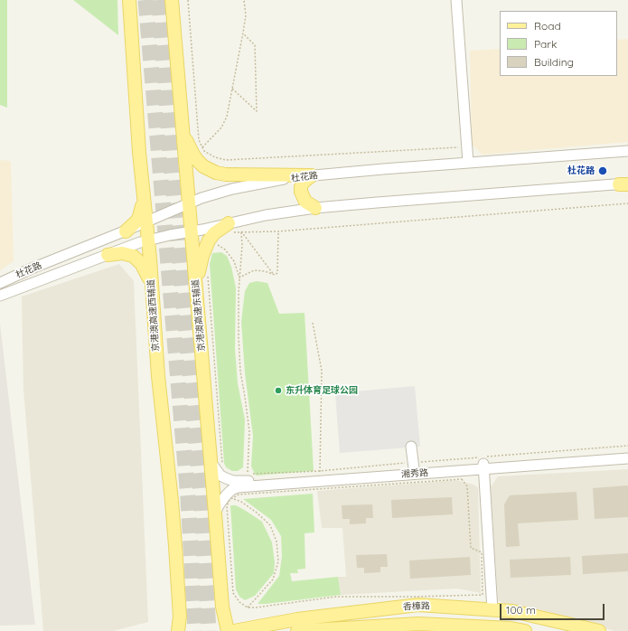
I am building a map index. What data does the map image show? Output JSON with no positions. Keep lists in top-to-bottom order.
{
  "streets": {
    "main road": ["京港澳高速西辅道", "京港澳高速东辅道", "香樟路"],
    "street": ["杜花路", "湘秀路"]
  },
  "crossings": [
    ["杜花路", "京港澳高速西辅道"],
    ["杜花路", "京港澳高速东辅道"],
    ["京港澳高速东辅道", "湘秀路"]
  ],
  "places": ["杜花路", "东升体育足球公园"],
  "legend": ["Road", "Park", "Building"],
  "scale_bar": "100 m"
}
